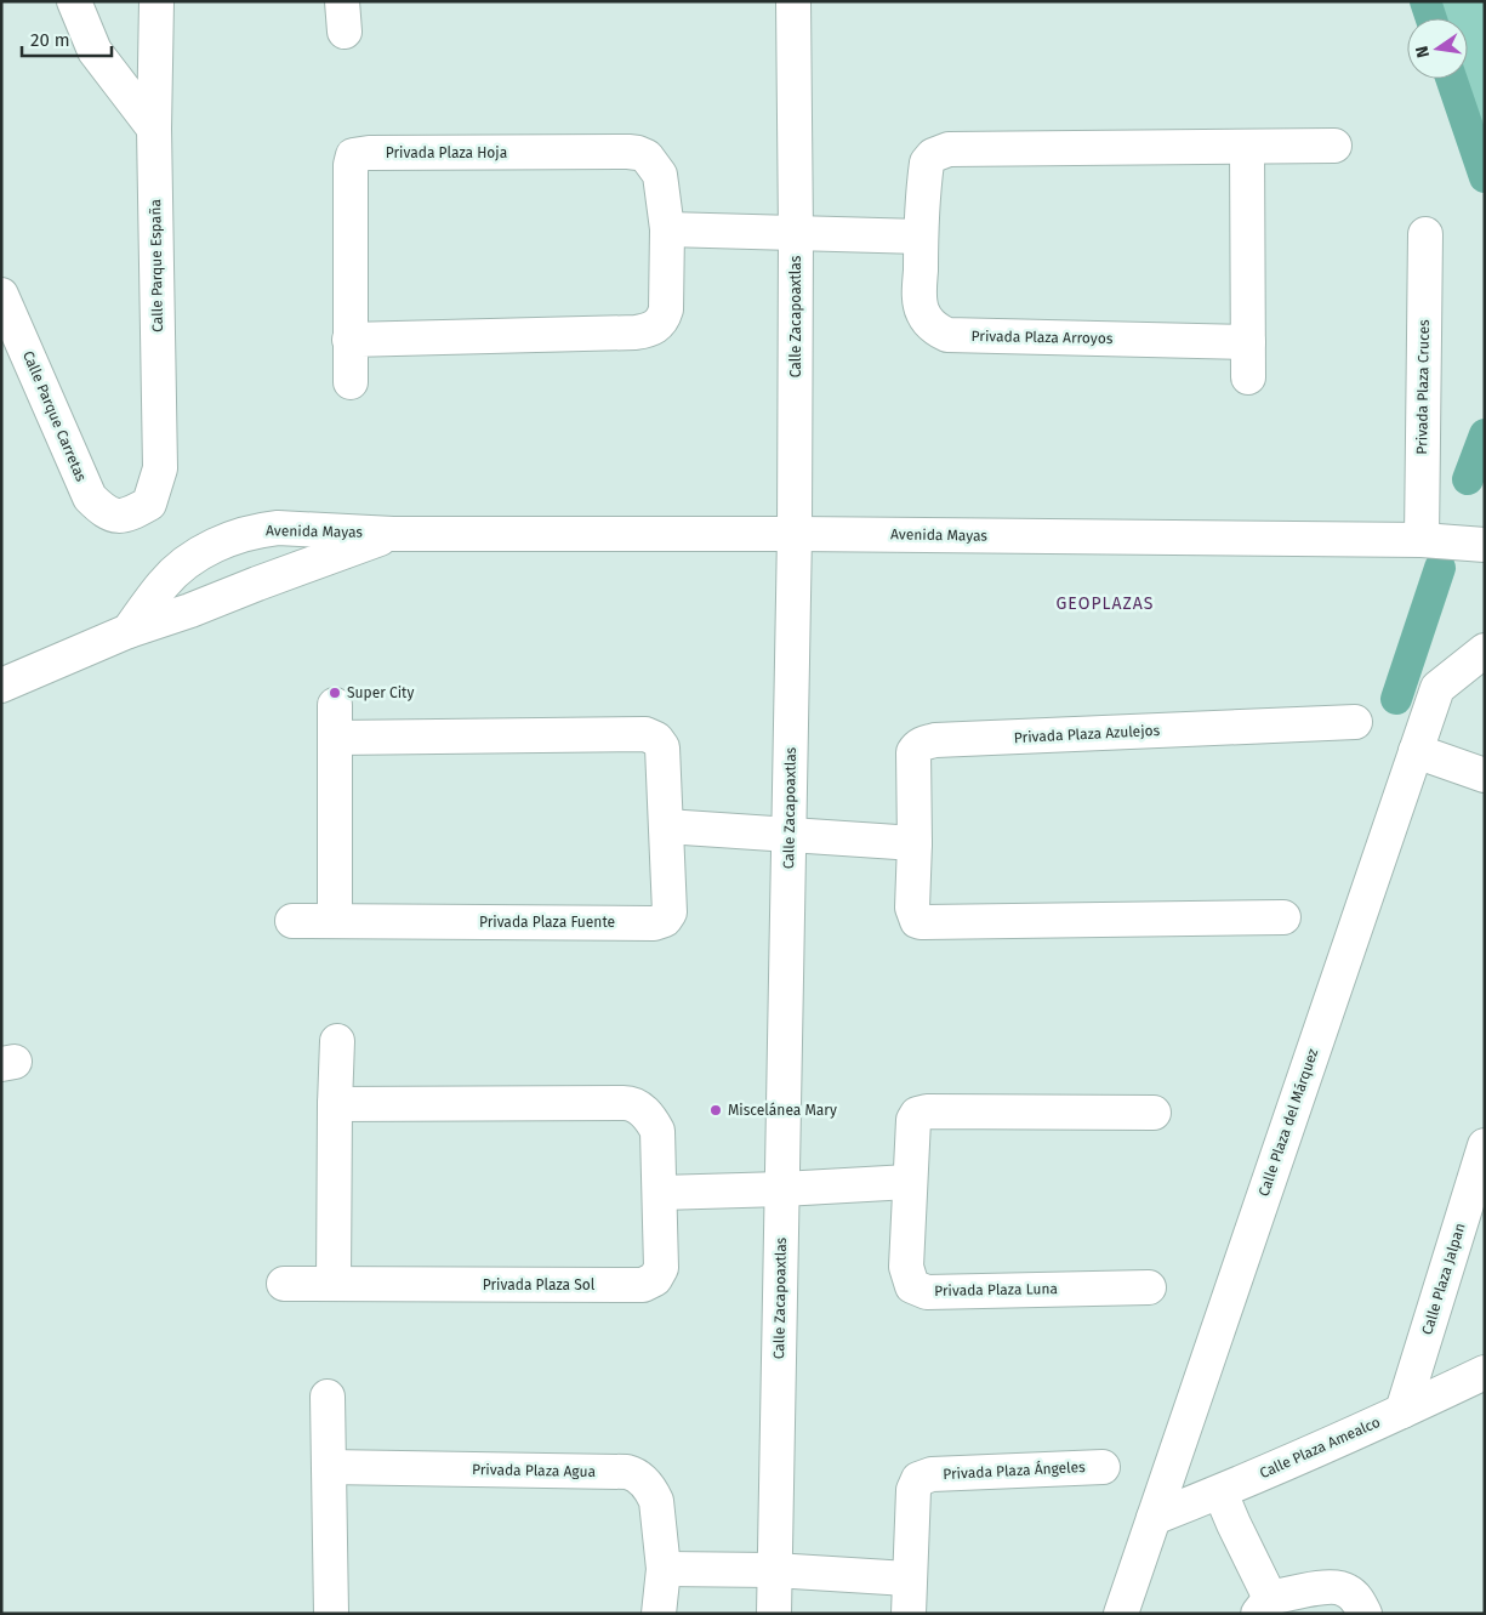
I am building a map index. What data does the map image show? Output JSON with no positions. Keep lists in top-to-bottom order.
{
  "streets": {
    "street": [
      "Privada Plaza Hoja",
      "Calle Parque España",
      "Calle Zacapoaxtlas",
      "Privada Plaza Arroyos",
      "Privada Plaza Cruces",
      "Calle Parque Carretas",
      "Avenida Mayas",
      "Privada Plaza Azulejos",
      "Privada Plaza Fuente",
      "Calle Plaza del Márquez",
      "Calle Plaza Jalpan",
      "Privada Plaza Sol",
      "Privada Plaza Luna",
      "Calle Plaza Amealco",
      "Privada Plaza Agua",
      "Privada Plaza Ángeles"
    ]
  },
  "crossings": [
    ["Calle Parque España", "Calle Parque Carretas"],
    ["Calle Zacapoaxtlas", "Avenida Mayas"],
    ["Privada Plaza Cruces", "Avenida Mayas"],
    ["Calle Plaza del Márquez", "Calle Plaza Amealco"],
    ["Calle Plaza Jalpan", "Calle Plaza Amealco"]
  ],
  "districts": ["GEOPLAZAS"],
  "places": ["Super City", "Miscelánea Mary"],
  "scale_bar": "20 m",
  "north": "left"
}
